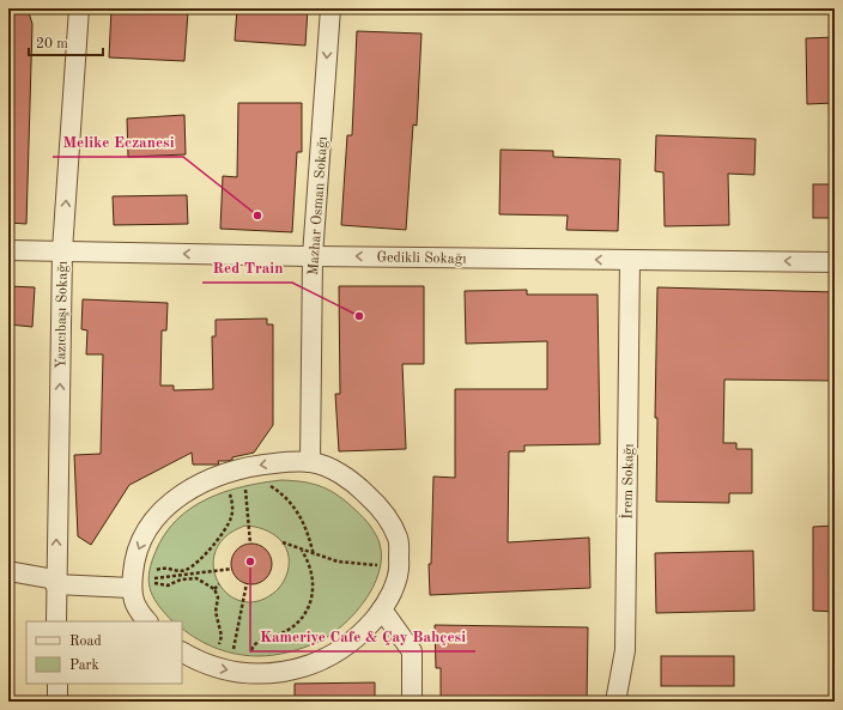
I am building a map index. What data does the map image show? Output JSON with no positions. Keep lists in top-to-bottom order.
{
  "streets": {
    "street": [
      "Mazhar Osman Sokağı",
      "Gedikli Sokağı",
      "Yazıcıbaşı Sokağı",
      "İrem Sokağı"
    ]
  },
  "crossings": [
    ["Mazhar Osman Sokağı", "Gedikli Sokağı"],
    ["Gedikli Sokağı", "Yazıcıbaşı Sokağı"],
    ["Gedikli Sokağı", "İrem Sokağı"]
  ],
  "one_way": ["Mazhar Osman Sokağı", "Gedikli Sokağı", "Yazıcıbaşı Sokağı"],
  "places": ["Melike Eczanesi", "Red Train", "Kameriye Cafe & Çay Bahçesi"],
  "legend": ["Road", "Park"],
  "scale_bar": "20 m"
}
